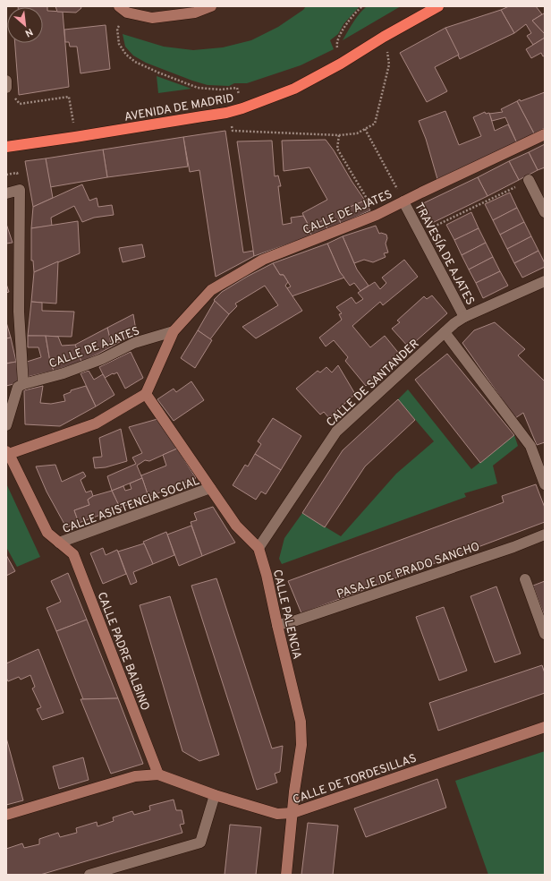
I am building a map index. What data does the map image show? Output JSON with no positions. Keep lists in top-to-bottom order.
{
  "streets": {
    "highway": ["AVENIDA DE MADRID"],
    "street": [
      "CALLE DE AJATES",
      "TRAVESÍA DE AJATES",
      "CALLE DE SANTANDER",
      "CALLE ASISTENCIA SOCIAL",
      "PASAJE DE PRADO SANCHO",
      "CALLE PALENCIA",
      "CALLE PADRE BALBINO",
      "CALLE DE TORDESILLAS"
    ]
  },
  "crossings": [
    ["CALLE DE AJATES", "TRAVESÍA DE AJATES"],
    ["CALLE DE AJATES", "CALLE PALENCIA"],
    ["TRAVESÍA DE AJATES", "CALLE DE SANTANDER"],
    ["CALLE DE SANTANDER", "CALLE PALENCIA"],
    ["CALLE ASISTENCIA SOCIAL", "CALLE PALENCIA"],
    ["CALLE ASISTENCIA SOCIAL", "CALLE PADRE BALBINO"],
    ["PASAJE DE PRADO SANCHO", "CALLE PALENCIA"],
    ["CALLE PALENCIA", "CALLE DE TORDESILLAS"],
    ["CALLE PADRE BALBINO", "CALLE DE TORDESILLAS"]
  ],
  "north": "bottom right"
}
